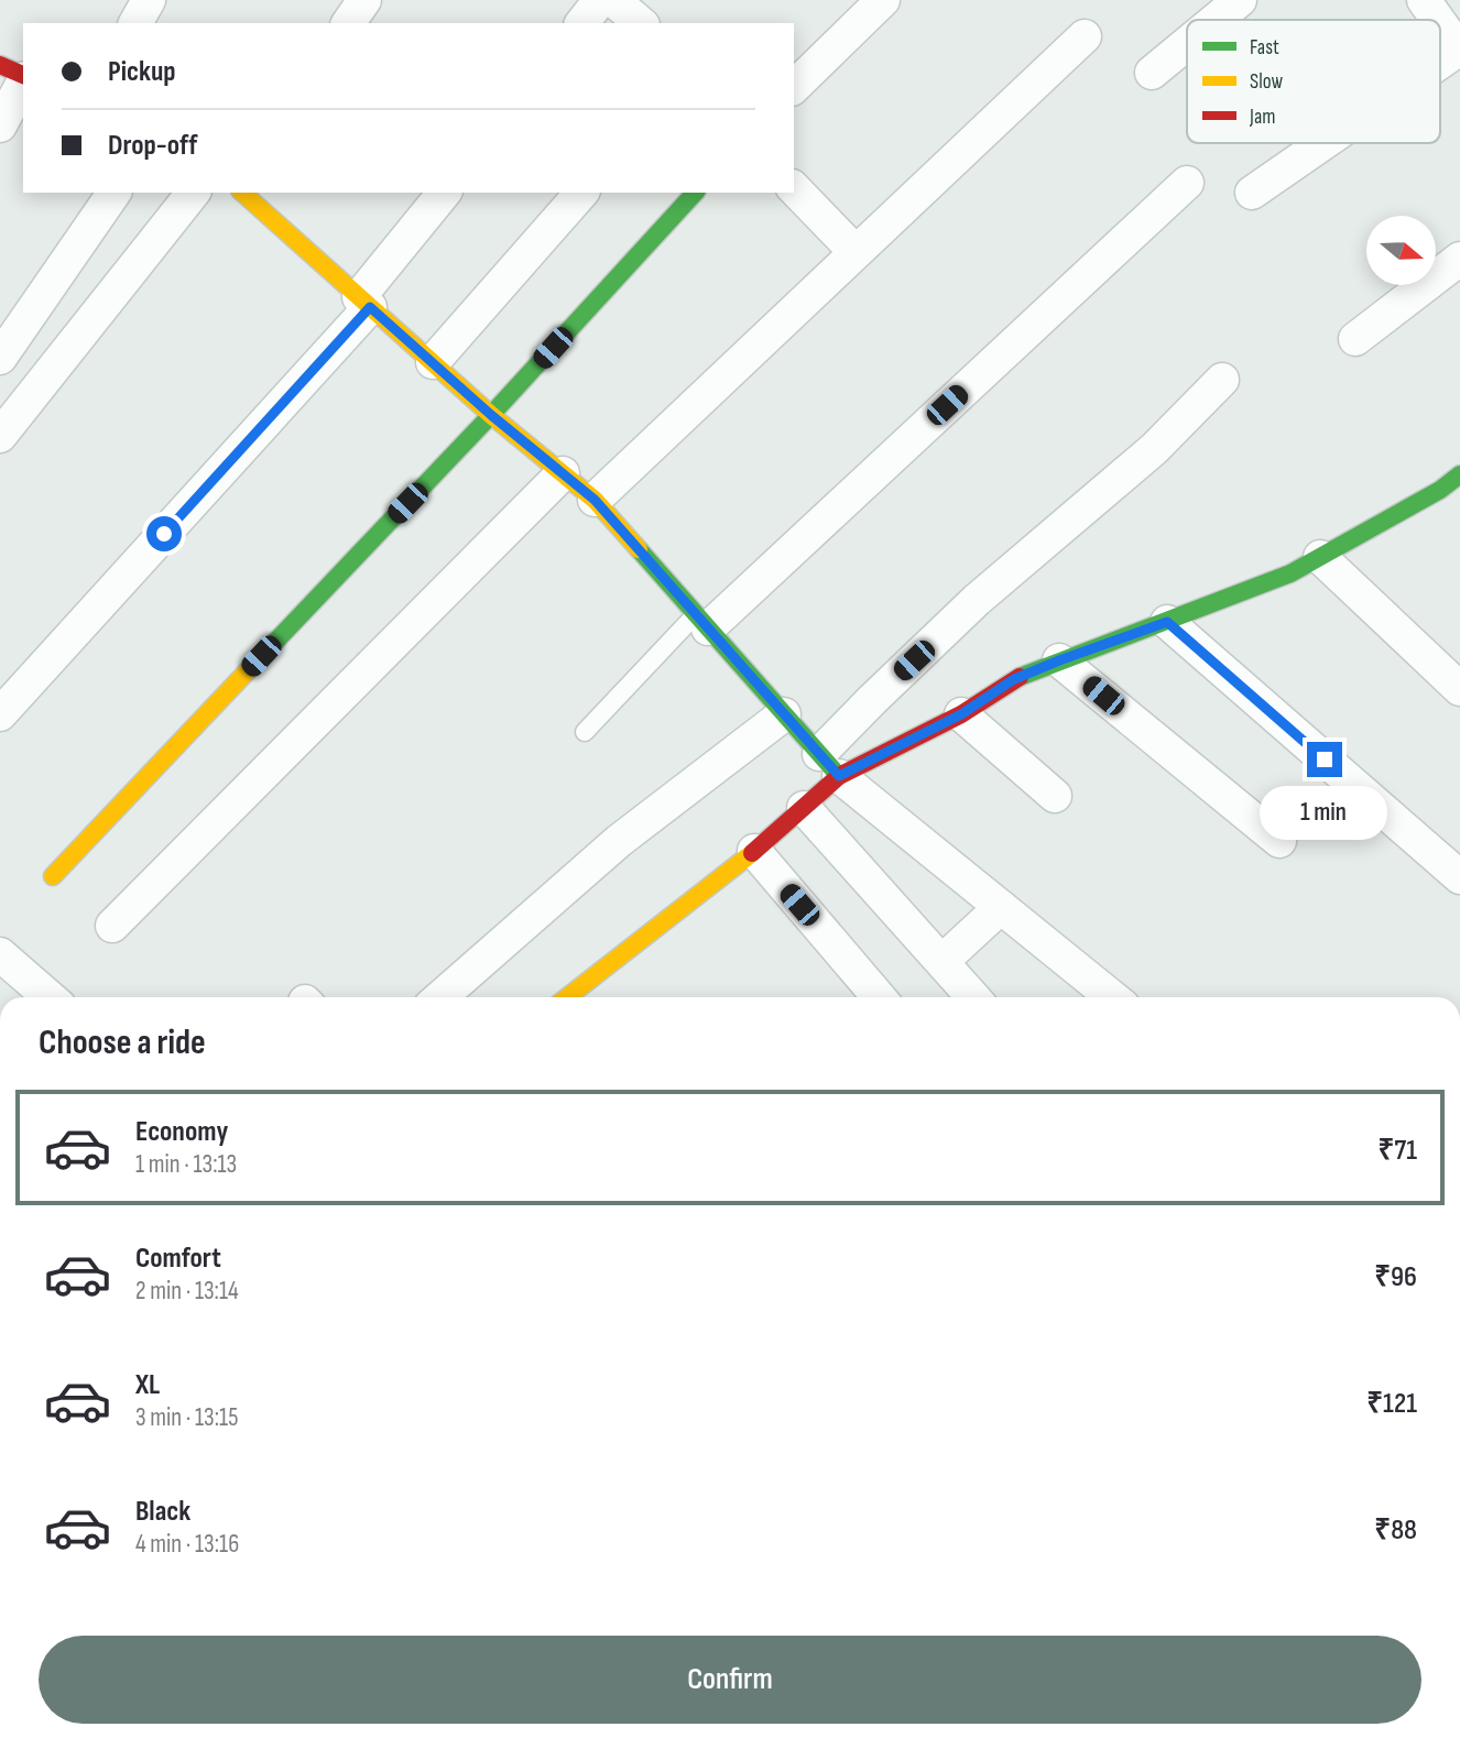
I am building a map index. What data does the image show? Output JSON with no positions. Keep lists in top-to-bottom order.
{
  "legend": ["Fast", "Slow", "Jam"],
  "north": "right",
  "page": {
    "banner": ["Pickup", "Drop-off"],
    "bubble": "1 min",
    "heading": "Choose a ride",
    "list": [
      {
        "name": "Economy",
        "note": "1 min · 13:13",
        "value": "₹71"
      },
      {
        "name": "Comfort",
        "note": "2 min · 13:14",
        "value": "₹96"
      },
      {
        "name": "XL",
        "note": "3 min · 13:15",
        "value": "₹121"
      },
      {
        "name": "Black",
        "note": "4 min · 13:16",
        "value": "₹88"
      }
    ],
    "buttons": "Confirm"
  }
}
